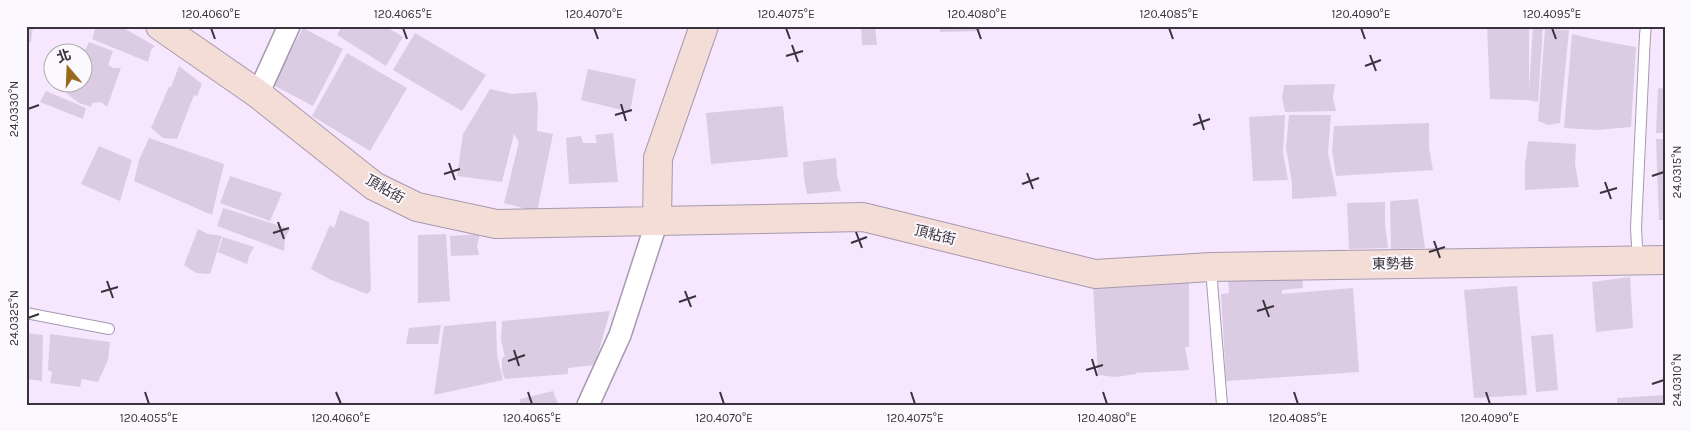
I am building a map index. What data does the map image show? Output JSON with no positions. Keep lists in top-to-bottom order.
{
  "streets": {
    "street": ["頂粘街", "東勢巷"]
  },
  "crossings": [
    ["頂粘街", "東勢巷"]
  ],
  "north": "top",
  "coordinates": [
    "120.4060°E",
    "120.4065°E",
    "120.4070°E",
    "120.4075°E",
    "120.4080°E",
    "120.4085°E",
    "120.4090°E",
    "120.4095°E",
    "24.0330°N",
    "24.0315°N",
    "24.0325°N",
    "24.0310°N",
    "120.4055°E"
  ]
}
